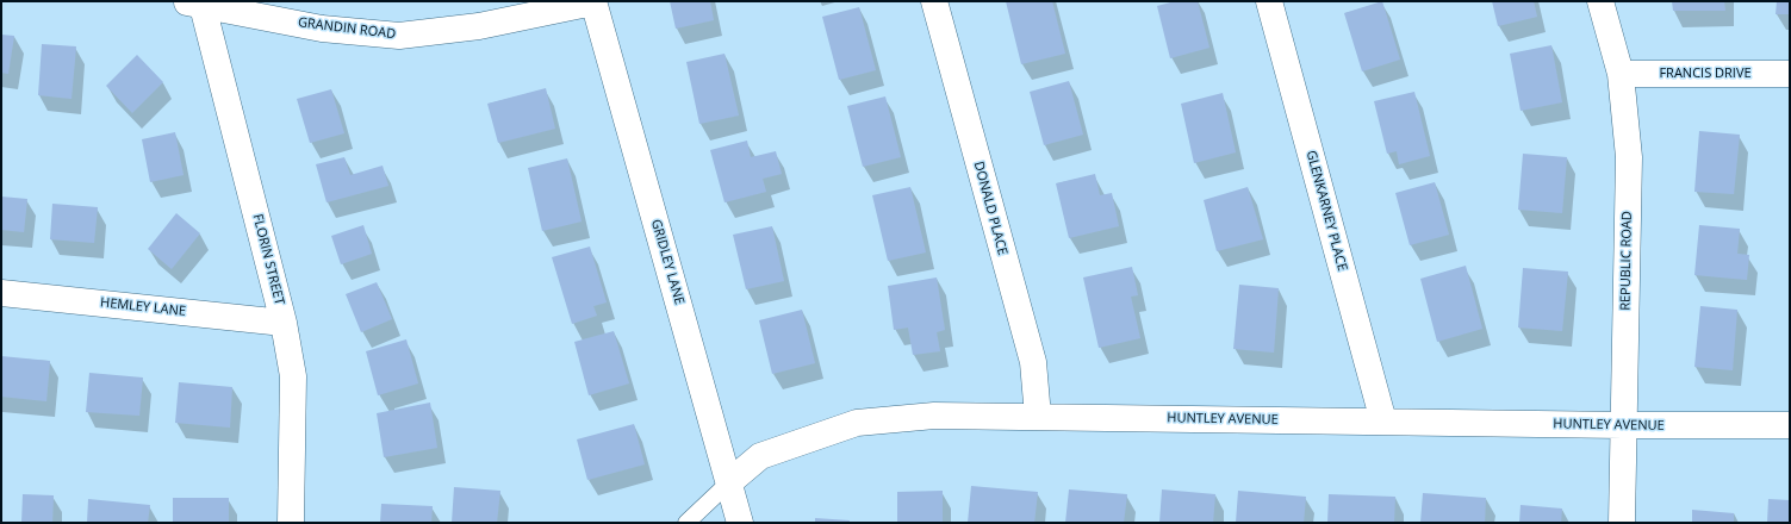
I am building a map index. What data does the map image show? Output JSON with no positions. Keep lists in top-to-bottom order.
{
  "streets": {
    "street": [
      "GRANDIN ROAD",
      "FRANCIS DRIVE",
      "DONALD PLACE",
      "GLENKARNEY PLACE",
      "FLORIN STREET",
      "REPUBLIC ROAD",
      "GRIDLEY LANE",
      "HEMLEY LANE",
      "HUNTLEY AVENUE"
    ]
  },
  "crossings": [
    ["GRANDIN ROAD", "FLORIN STREET"],
    ["GRANDIN ROAD", "GRIDLEY LANE"],
    ["FRANCIS DRIVE", "REPUBLIC ROAD"],
    ["DONALD PLACE", "HUNTLEY AVENUE"],
    ["GLENKARNEY PLACE", "HUNTLEY AVENUE"],
    ["FLORIN STREET", "HEMLEY LANE"],
    ["REPUBLIC ROAD", "HUNTLEY AVENUE"],
    ["GRIDLEY LANE", "HUNTLEY AVENUE"]
  ]
}
